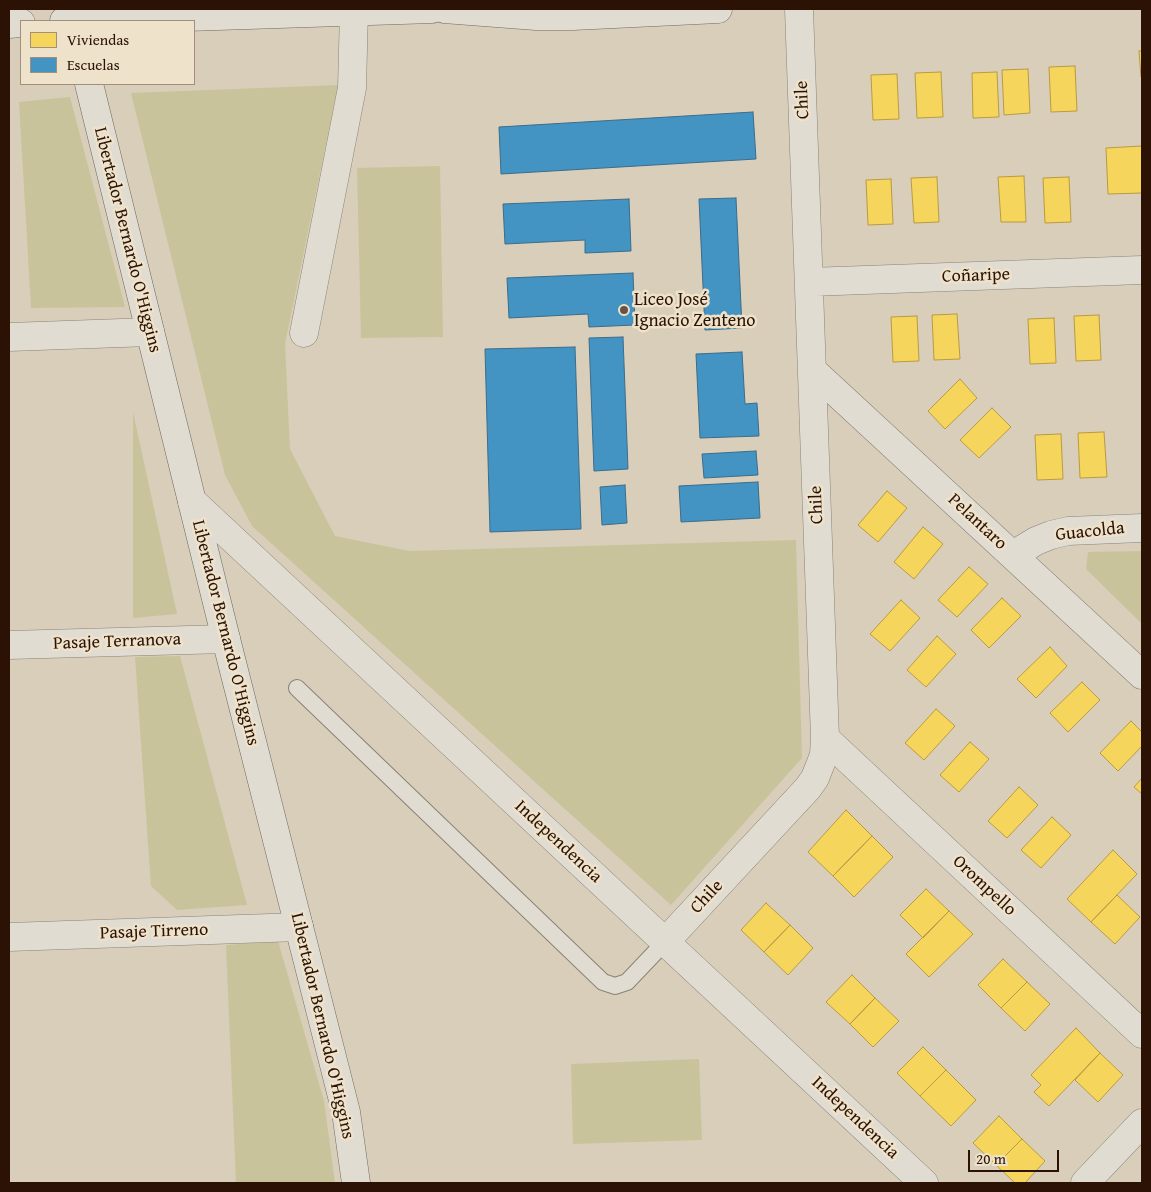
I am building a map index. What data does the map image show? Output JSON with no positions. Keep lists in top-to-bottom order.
{
  "streets": {
    "street": [
      "Chile",
      "Libertador Bernardo O'Higgins",
      "Coñaripe",
      "Pelantaro",
      "Guacolda",
      "Pasaje Terranova",
      "Independencia",
      "Orompello",
      "Pasaje Tirreno"
    ]
  },
  "crossings": [
    ["Chile", "Coñaripe"],
    ["Chile", "Pelantaro"],
    ["Chile", "Independencia"],
    ["Chile", "Orompello"],
    ["Libertador Bernardo O'Higgins", "Pasaje Terranova"],
    ["Libertador Bernardo O'Higgins", "Independencia"],
    ["Libertador Bernardo O'Higgins", "Pasaje Tirreno"],
    ["Pelantaro", "Guacolda"]
  ],
  "places": ["Liceo José Ignacio Zenteno"],
  "legend": ["Viviendas", "Escuelas"],
  "scale_bar": "20 m"
}
